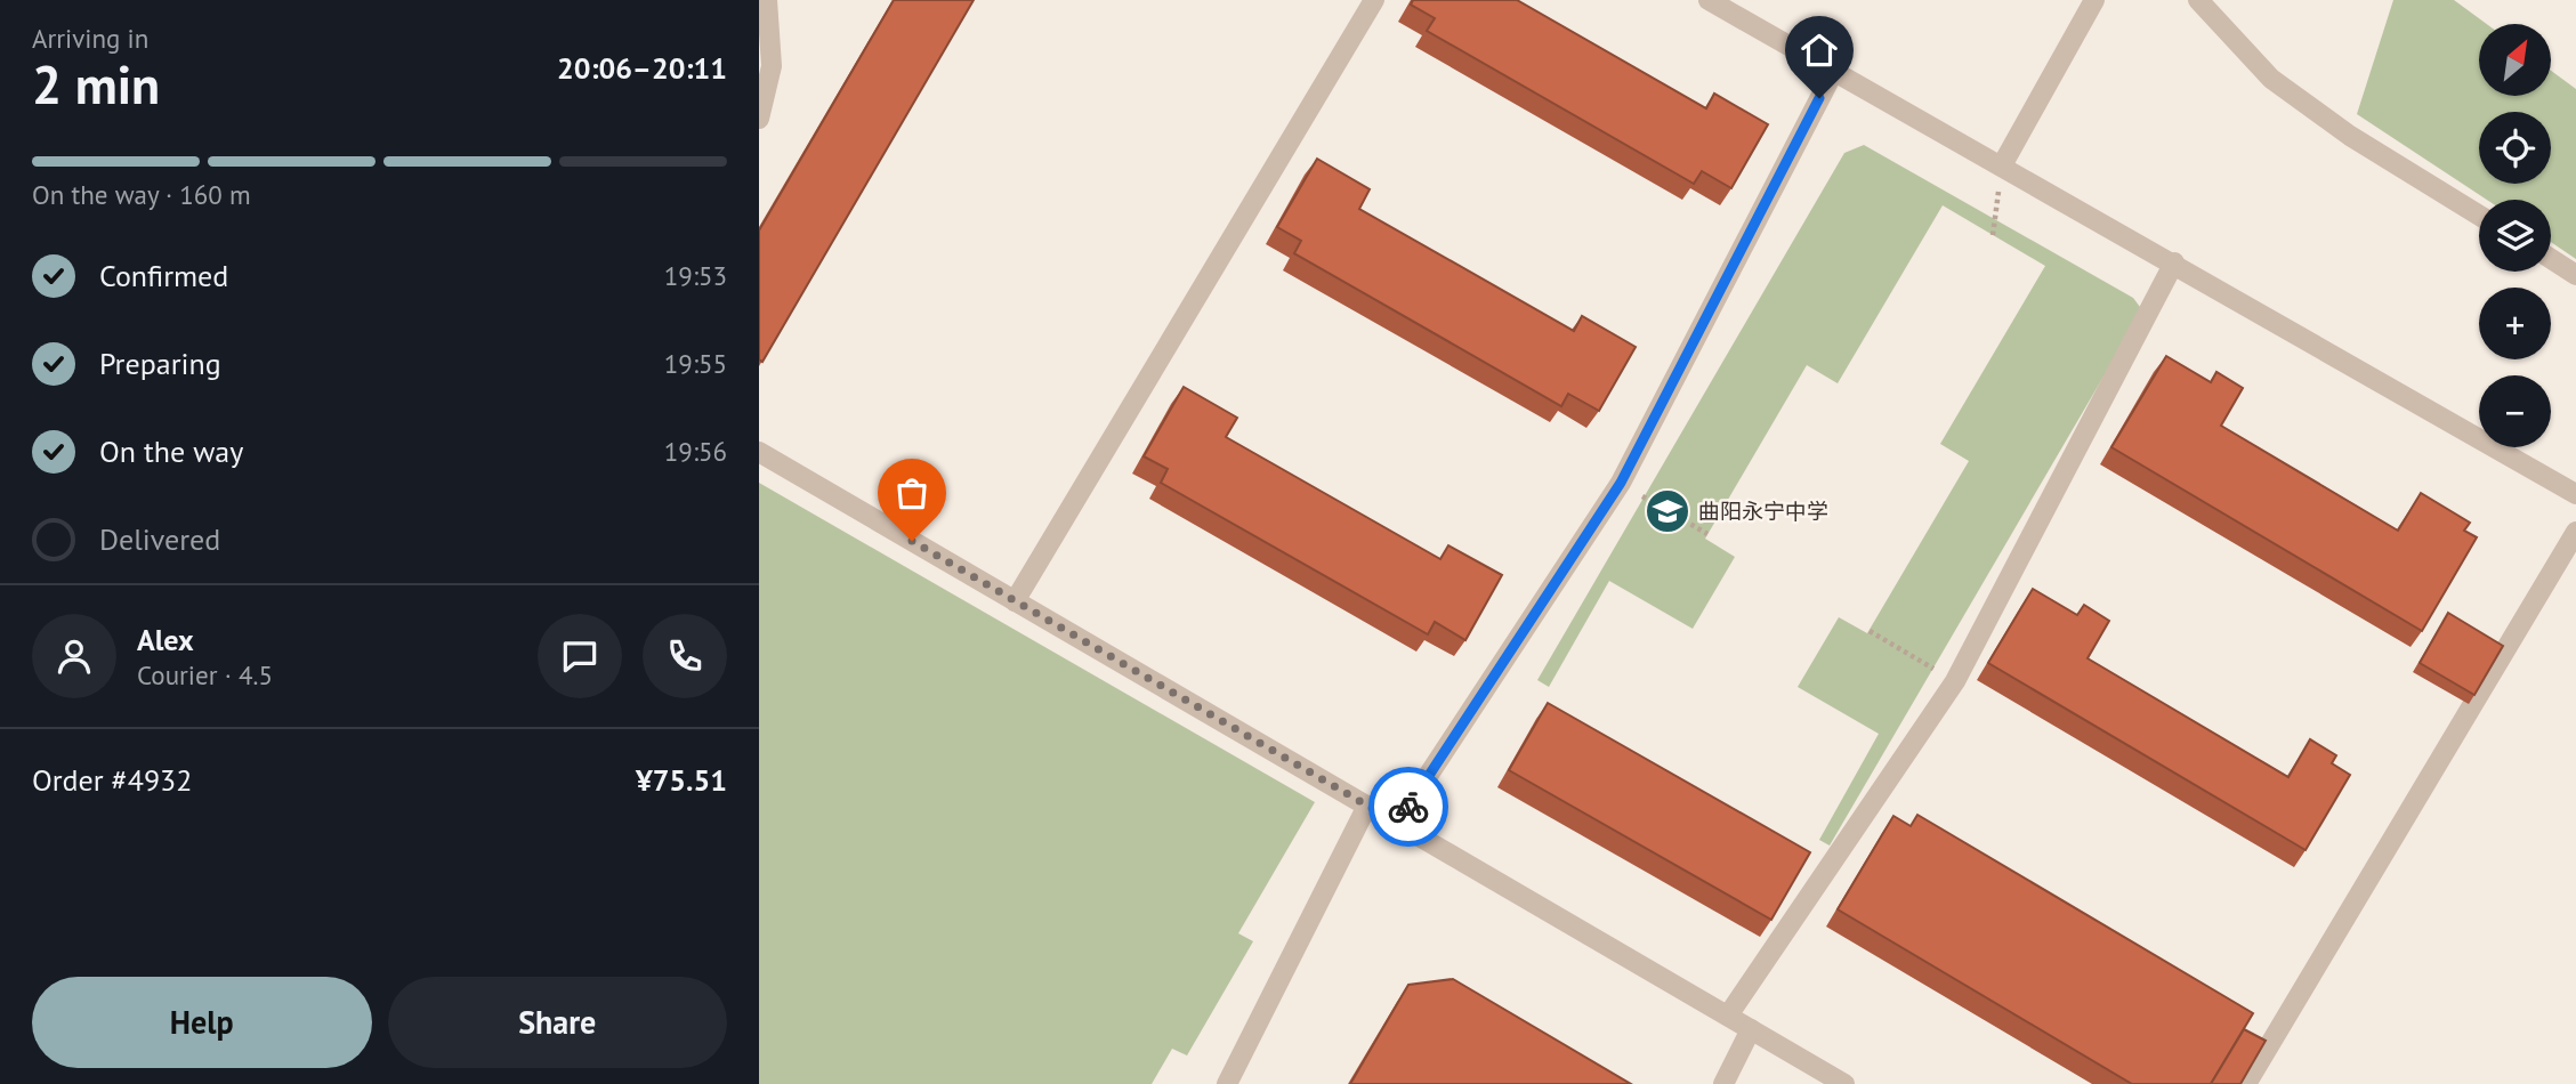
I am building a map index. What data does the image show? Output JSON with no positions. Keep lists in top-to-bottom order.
{
  "places": {
    "school or university": ["曲阳永宁中学"]
  },
  "north": "top right",
  "page": {
    "heading": ["2 min", "Arriving in", "20:06–20:11"],
    "panel": [
      "Alex",
      "Courier · 4.5",
      "Order #4932",
      "¥75.51"
    ],
    "map_buttons": ["+", "−"],
    "bar": "On the way · 160 m",
    "list": [
      ["Confirmed", "19:53"],
      ["Preparing", "19:55"],
      ["On the way", "19:56"],
      "Delivered"
    ],
    "buttons": ["Help", "Share"]
  }
}
